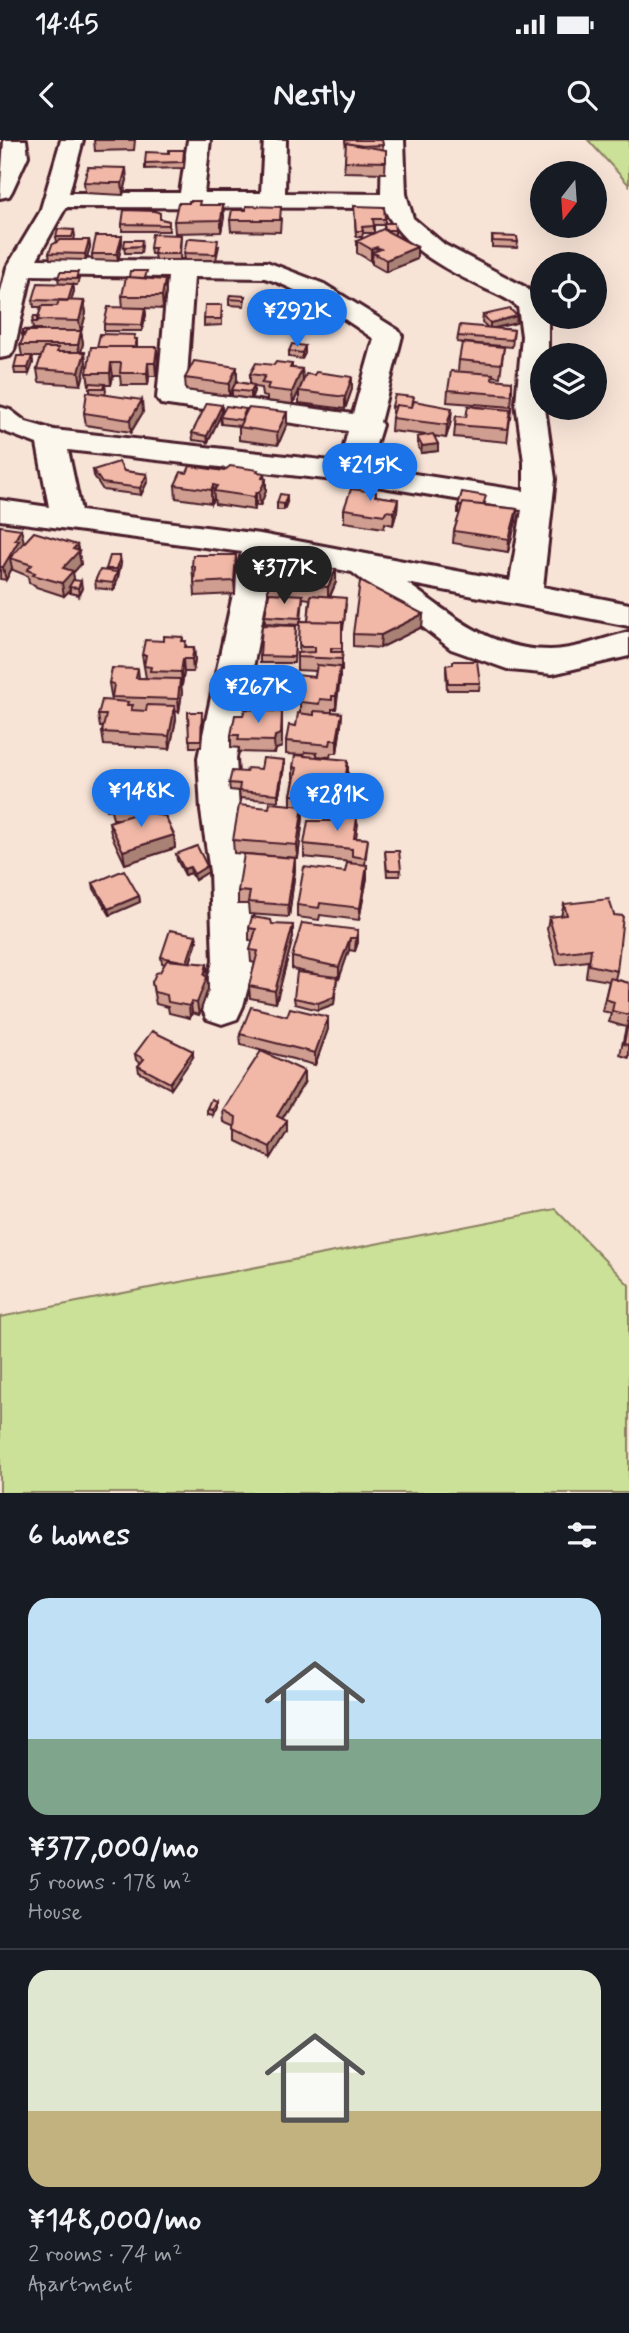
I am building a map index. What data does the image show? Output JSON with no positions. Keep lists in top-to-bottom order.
{
  "north": "bottom",
  "page": {
    "status": "14:45",
    "header": "Nestly",
    "price": [
      "¥292K",
      "¥215K",
      "¥377K",
      "¥267K",
      "¥148K",
      "¥281K"
    ],
    "heading": "6 homes",
    "list": [
      {
        "name": "¥377,000/mo",
        "note": "5 rooms · 178 m² · House"
      },
      {
        "name": "¥148,000/mo",
        "note": "2 rooms · 74 m² · Apartment"
      }
    ]
  }
}
